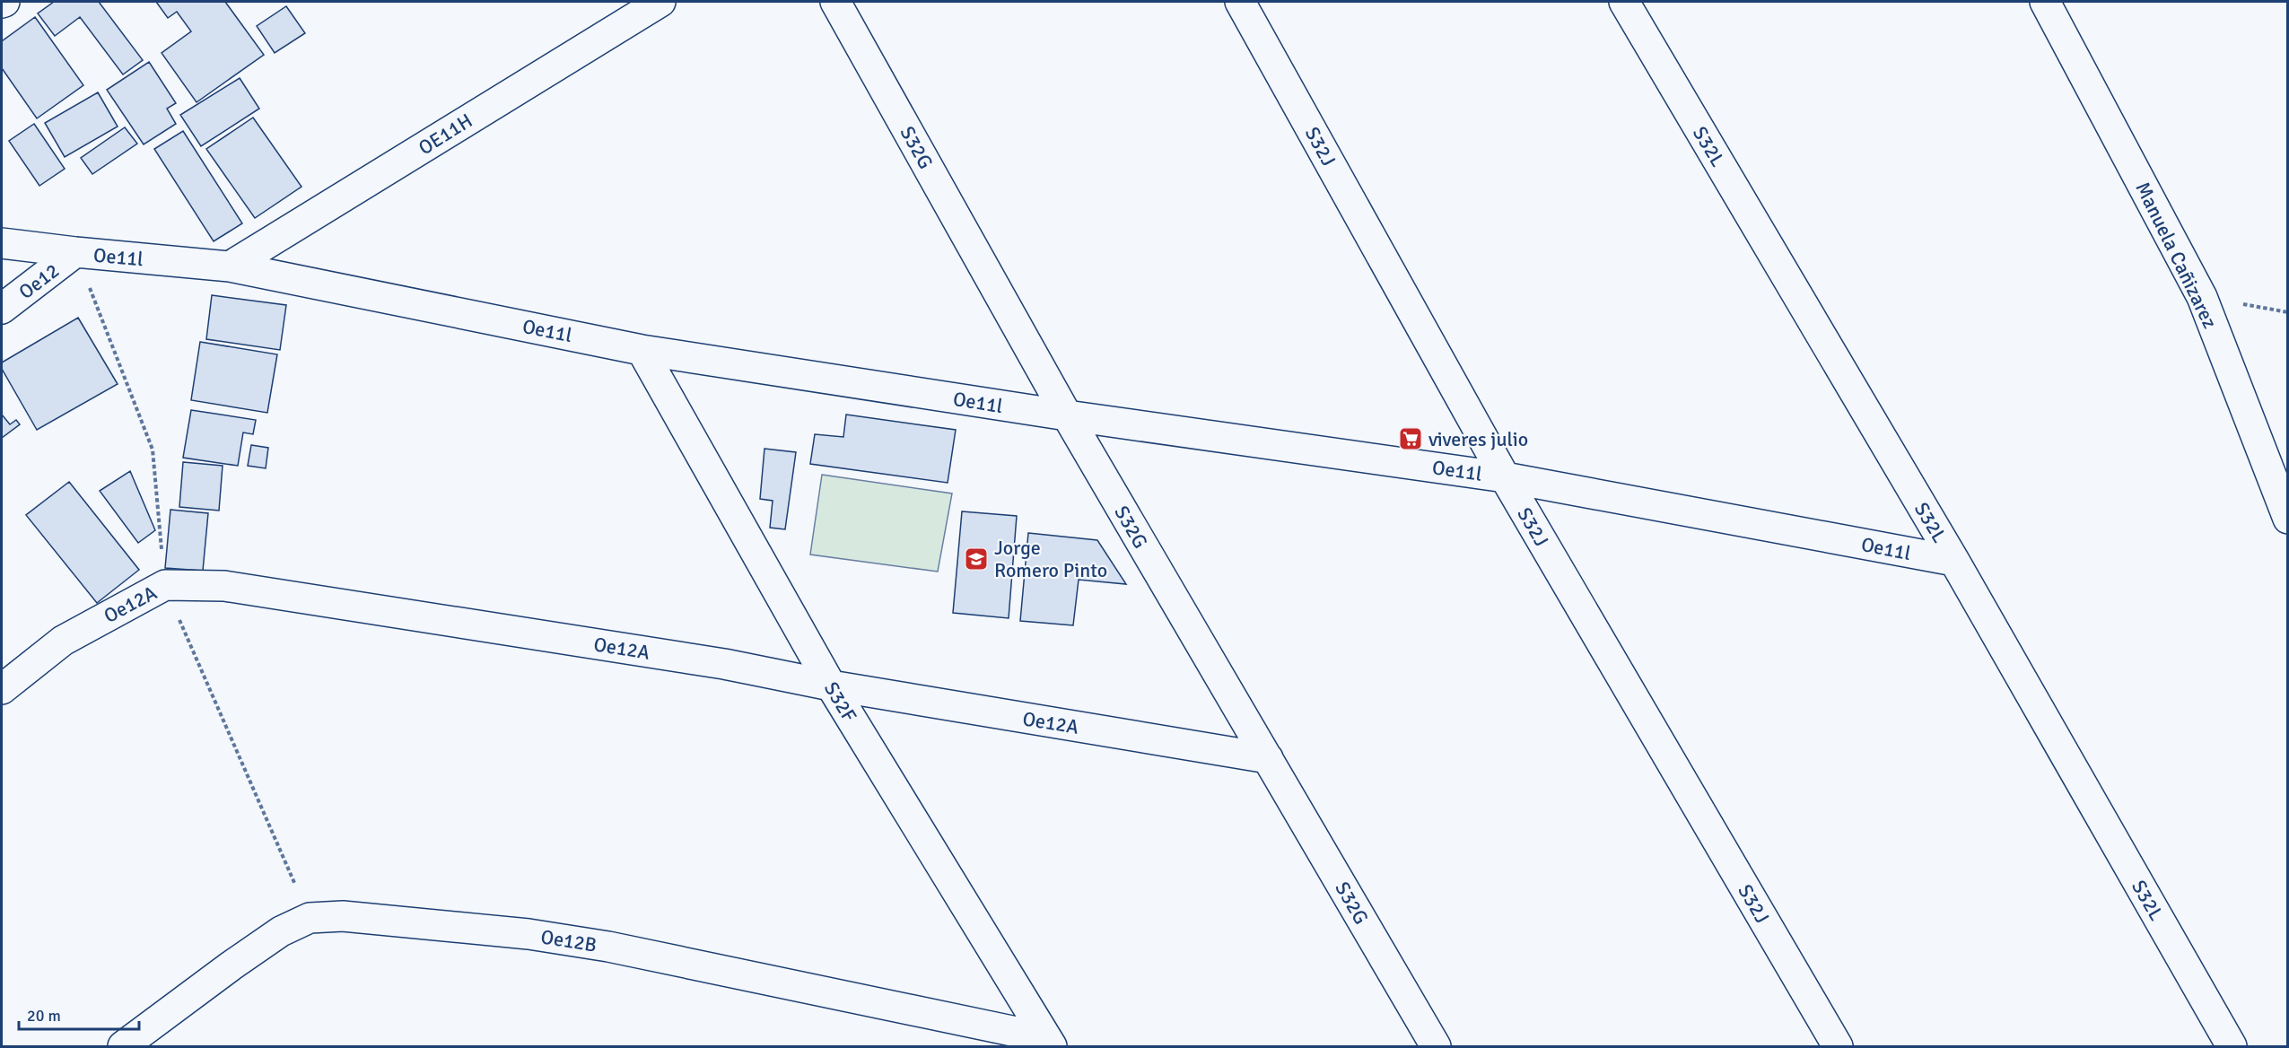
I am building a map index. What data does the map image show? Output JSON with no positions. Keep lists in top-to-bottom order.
{
  "streets": {
    "street": [
      "OE11H",
      "S32J",
      "S32L",
      "S32G",
      "Manuela Cañizarez",
      "Oe11l",
      "Oe12",
      "Oe12A",
      "S32F",
      "Oe12B"
    ]
  },
  "crossings": [
    ["OE11H", "Oe11l"],
    ["S32J", "Oe11l"],
    ["S32L", "Oe11l"],
    ["S32G", "Oe11l"],
    ["S32G", "Oe12A"],
    ["Oe11l", "Oe12"],
    ["Oe11l", "S32F"],
    ["Oe12A", "S32F"],
    ["S32F", "Oe12B"]
  ],
  "places": {
    "supermarket": ["viveres julio"],
    "school or university": ["Jorge Romero Pinto"]
  },
  "scale_bar": "20 m"
}
